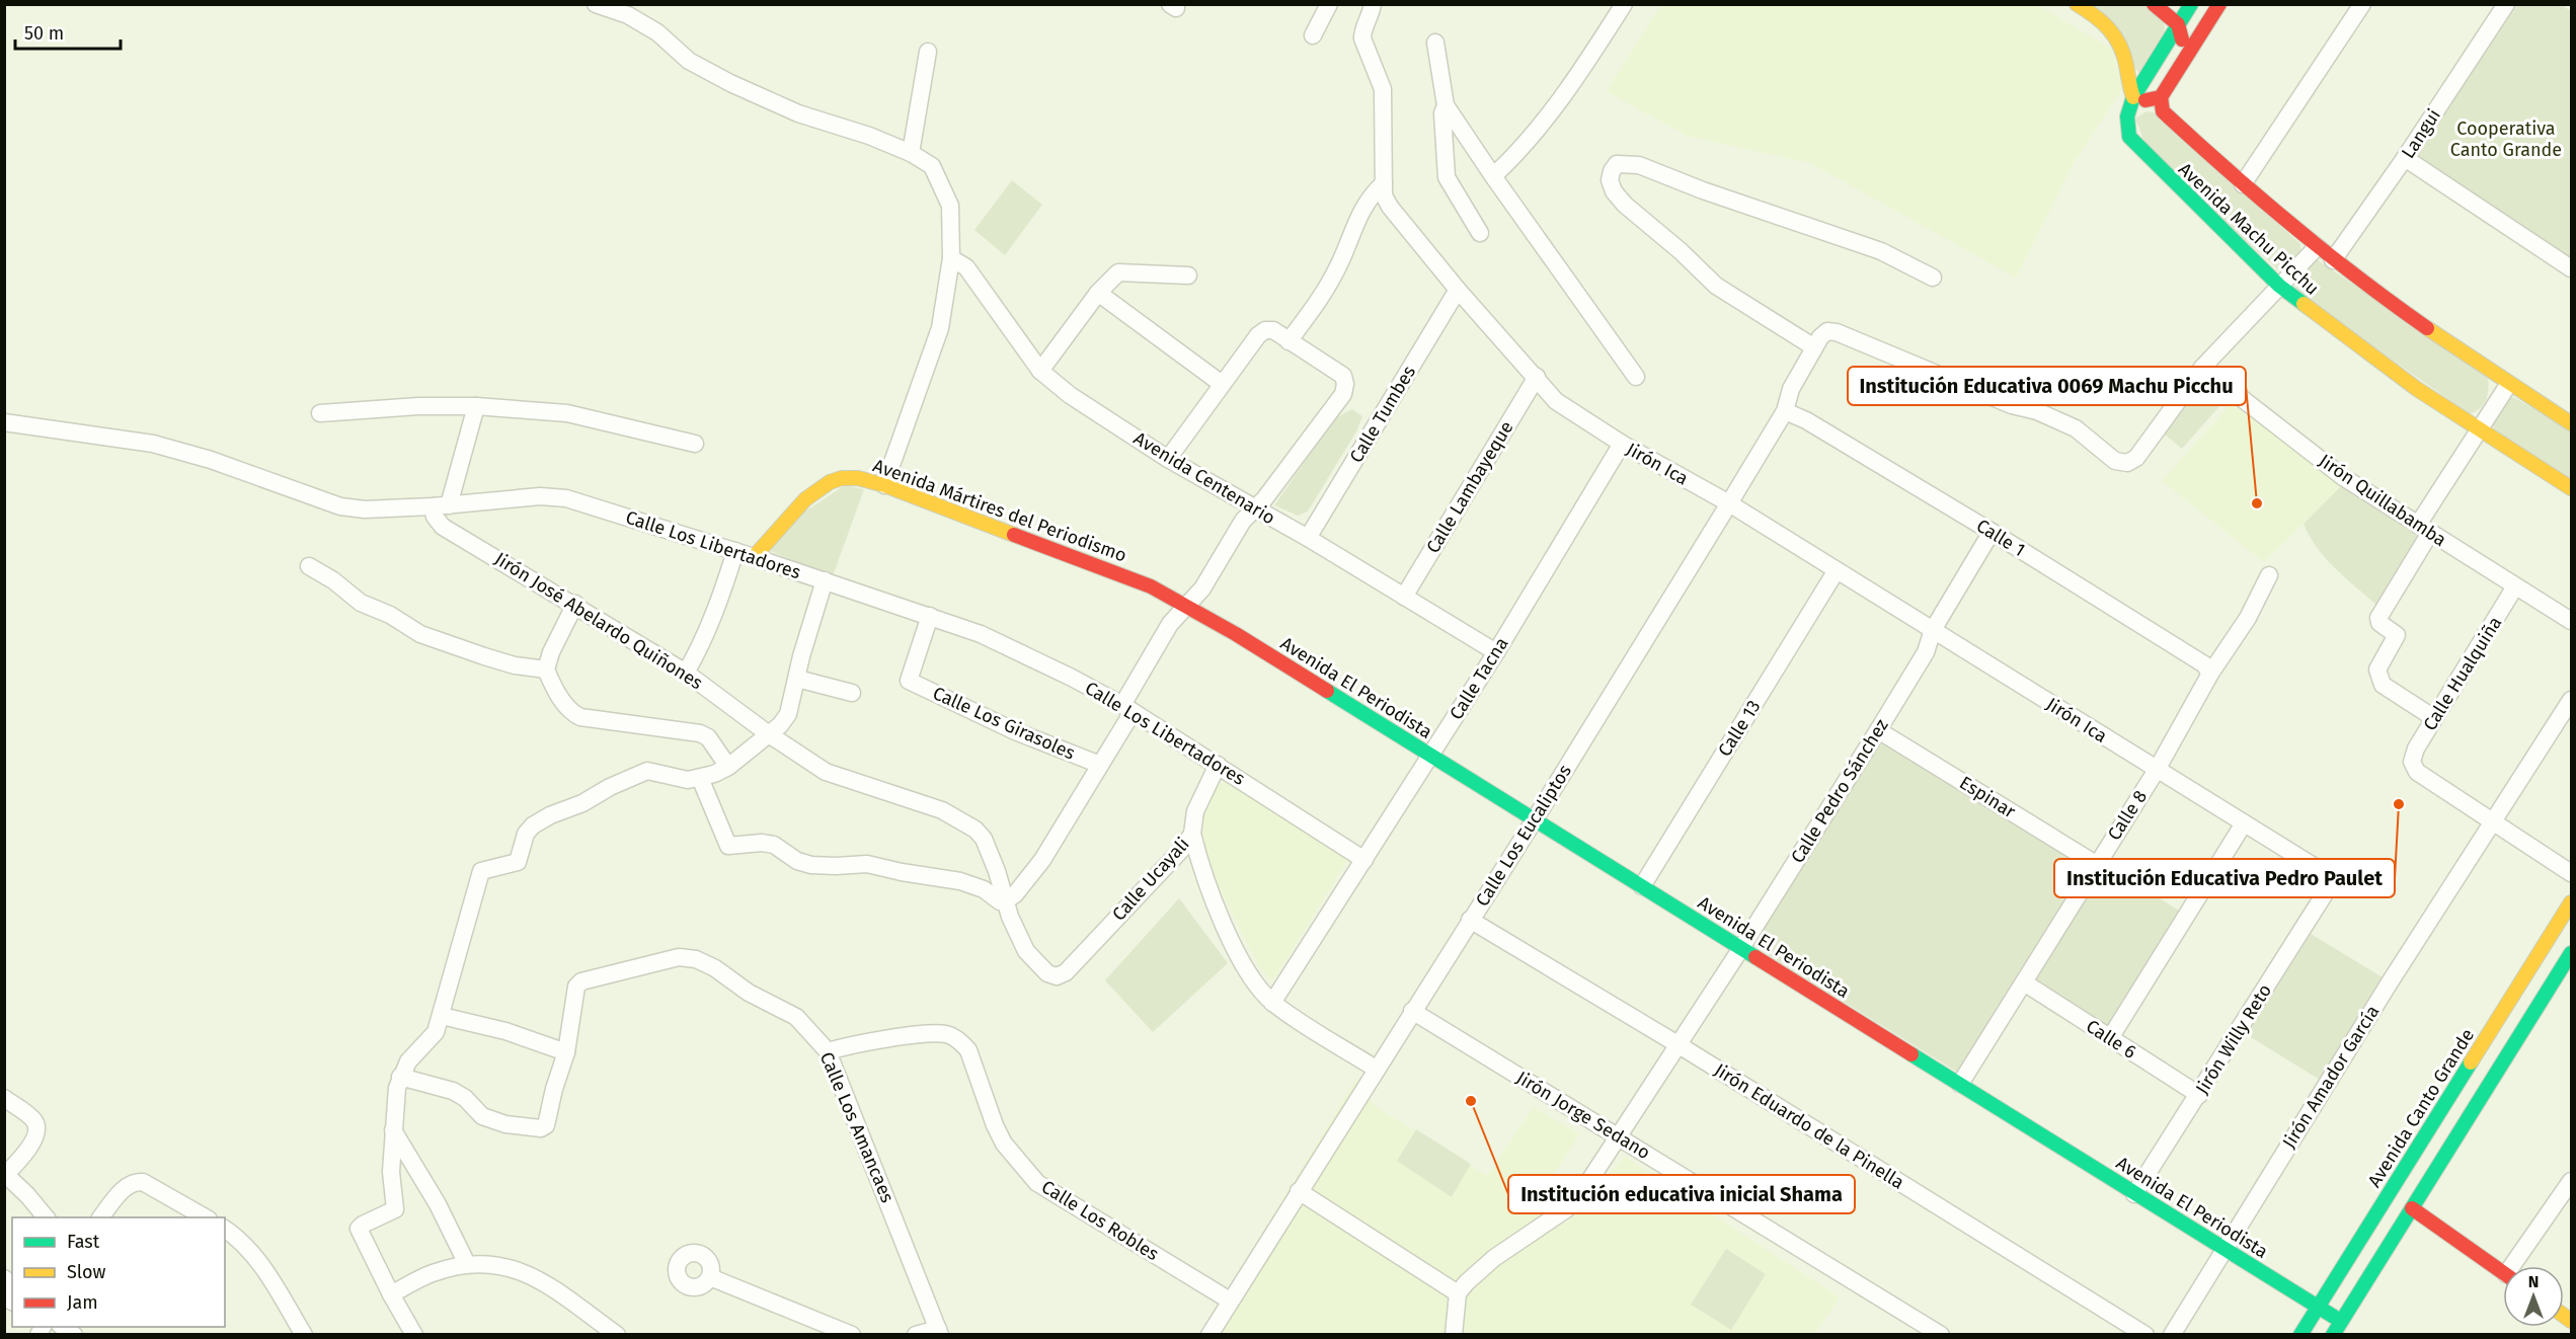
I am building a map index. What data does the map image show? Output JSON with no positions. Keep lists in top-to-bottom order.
{
  "streets": {
    "street": [
      "Langui",
      "Avenida Machu Picchu",
      "Calle Tumbes",
      "Jirón Ica",
      "Avenida Centenario",
      "Calle Lambayeque",
      "Jirón Quillabamba",
      "Avenida Mártires del Periodismo",
      "Calle 1",
      "Calle Los Libertadores",
      "Jirón José Abelardo Quiñones",
      "Calle Hualquiña",
      "Calle Tacna",
      "Avenida El Periodista",
      "Calle Los Girasoles",
      "Calle 13",
      "Calle Pedro Sánchez",
      "Espinar",
      "Calle 8",
      "Calle Los Eucaliptos",
      "Calle Ucayali",
      "Calle 6",
      "Jirón Willy Reto",
      "Jirón Amador García",
      "Avenida Canto Grande",
      "Jirón Jorge Sedano",
      "Jirón Eduardo de la Pinella",
      "Calle Los Amancaes",
      "Calle Los Robles"
    ]
  },
  "crossings": [
    ["Langui", "Avenida Machu Picchu"],
    ["Calle Tumbes", "Jirón Ica"],
    ["Calle Tumbes", "Avenida Centenario"],
    ["Jirón Ica", "Calle Lambayeque"],
    ["Jirón Ica", "Calle Tacna"],
    ["Jirón Ica", "Calle 13"],
    ["Jirón Ica", "Calle Pedro Sánchez"],
    ["Jirón Ica", "Calle 8"],
    ["Jirón Ica", "Calle Los Eucaliptos"],
    ["Jirón Ica", "Jirón Willy Reto"],
    ["Avenida Centenario", "Calle Lambayeque"],
    ["Avenida Centenario", "Calle Tacna"],
    ["Jirón Quillabamba", "Calle Hualquiña"],
    ["Jirón Quillabamba", "Calle Los Eucaliptos"],
    ["Avenida Mártires del Periodismo", "Calle Los Libertadores"],
    ["Avenida Mártires del Periodismo", "Avenida El Periodista"],
    ["Calle 1", "Calle Pedro Sánchez"],
    ["Calle 1", "Calle 8"],
    ["Calle 1", "Calle Los Eucaliptos"],
    ["Calle Los Libertadores", "Jirón José Abelardo Quiñones"],
    ["Calle Los Libertadores", "Calle Tacna"],
    ["Calle Los Libertadores", "Calle Los Girasoles"],
    ["Calle Los Libertadores", "Calle Ucayali"],
    ["Jirón José Abelardo Quiñones", "Calle Ucayali"],
    ["Calle Hualquiña", "Jirón Amador García"],
    ["Calle Tacna", "Avenida El Periodista"],
    ["Avenida El Periodista", "Calle 13"],
    ["Avenida El Periodista", "Calle Pedro Sánchez"],
    ["Avenida El Periodista", "Calle 8"],
    ["Avenida El Periodista", "Calle Los Eucaliptos"],
    ["Avenida El Periodista", "Jirón Willy Reto"],
    ["Avenida El Periodista", "Jirón Amador García"],
    ["Avenida El Periodista", "Avenida Canto Grande"],
    ["Calle Pedro Sánchez", "Espinar"],
    ["Calle Pedro Sánchez", "Jirón Jorge Sedano"],
    ["Calle Pedro Sánchez", "Jirón Eduardo de la Pinella"],
    ["Espinar", "Calle 8"],
    ["Calle 8", "Calle 6"],
    ["Calle Los Eucaliptos", "Jirón Jorge Sedano"],
    ["Calle Los Eucaliptos", "Jirón Eduardo de la Pinella"],
    ["Calle Los Eucaliptos", "Calle Los Robles"],
    ["Calle 6", "Jirón Willy Reto"],
    ["Calle Los Amancaes", "Calle Los Robles"]
  ],
  "parks": ["Cooperativa Canto Grande"],
  "places": ["Institución Educativa 0069 Machu Picchu", "Institución Educativa Pedro Paulet", "Institución educativa inicial Shama"],
  "legend": ["Fast", "Slow", "Jam"],
  "scale_bar": "50 m",
  "north": "top"
}
